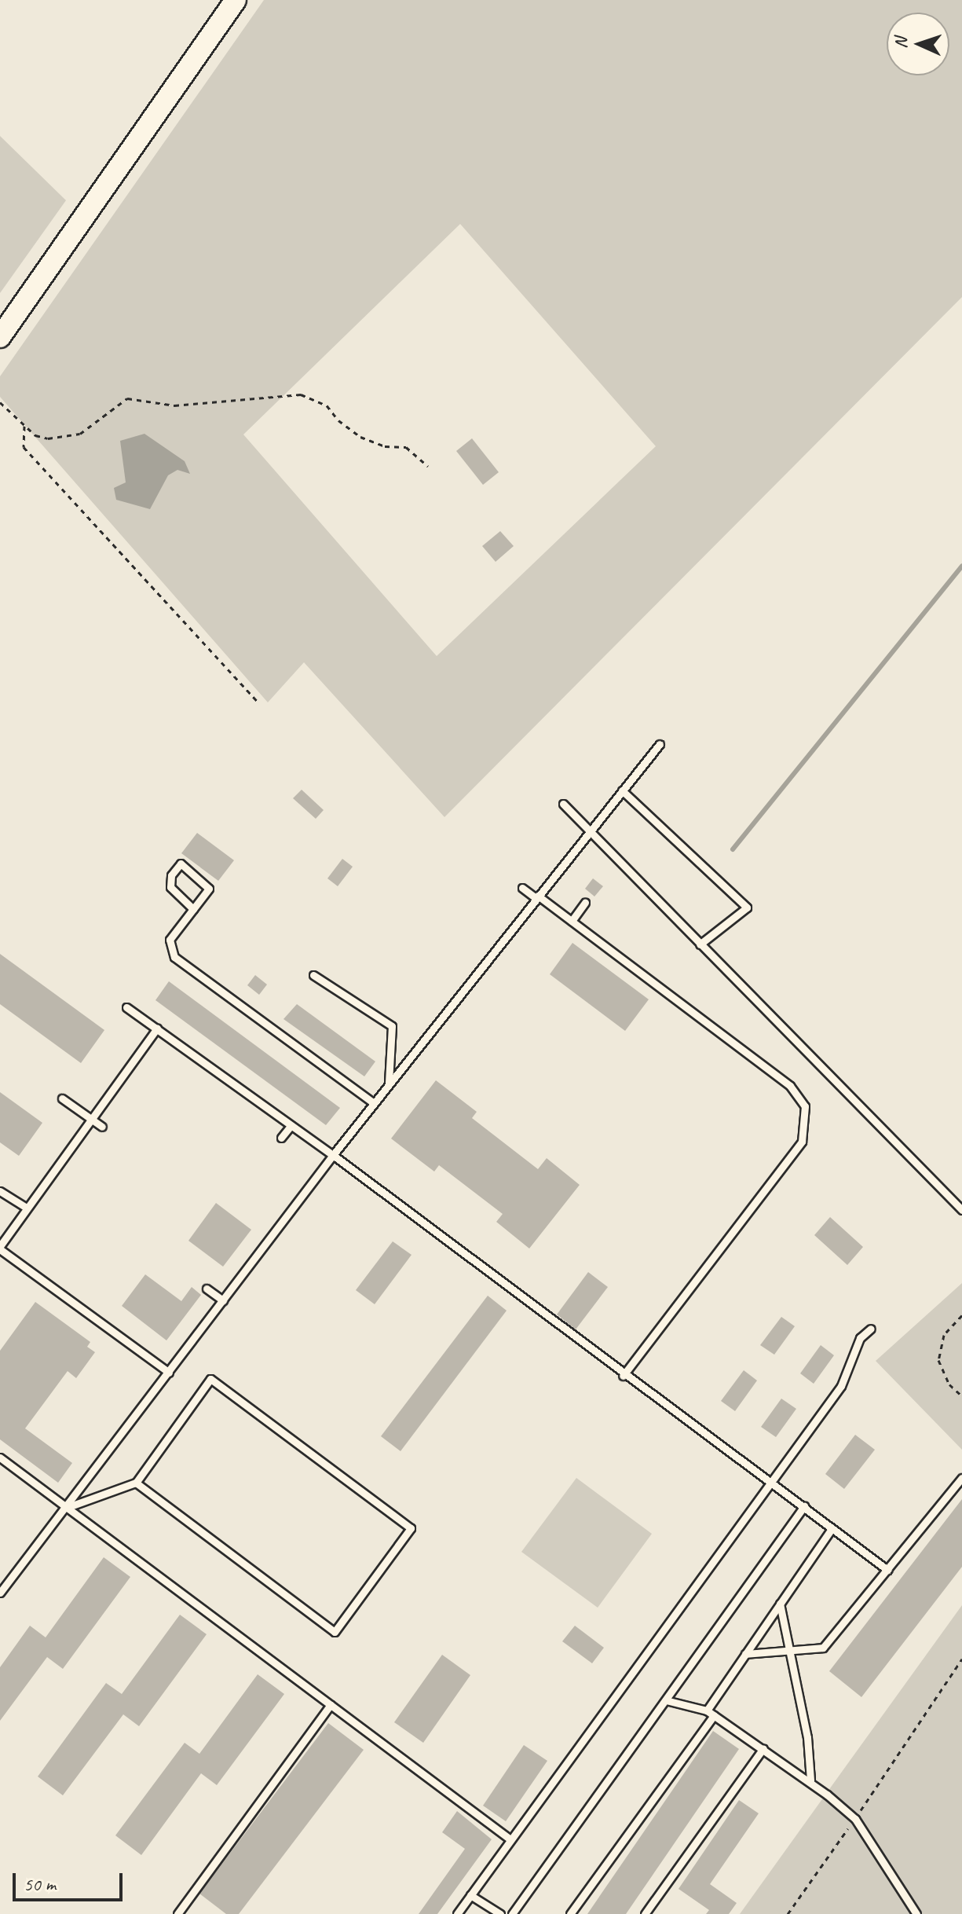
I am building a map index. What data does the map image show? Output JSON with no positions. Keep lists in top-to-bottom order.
{
  "scale_bar": "50 m",
  "north": "left"
}
